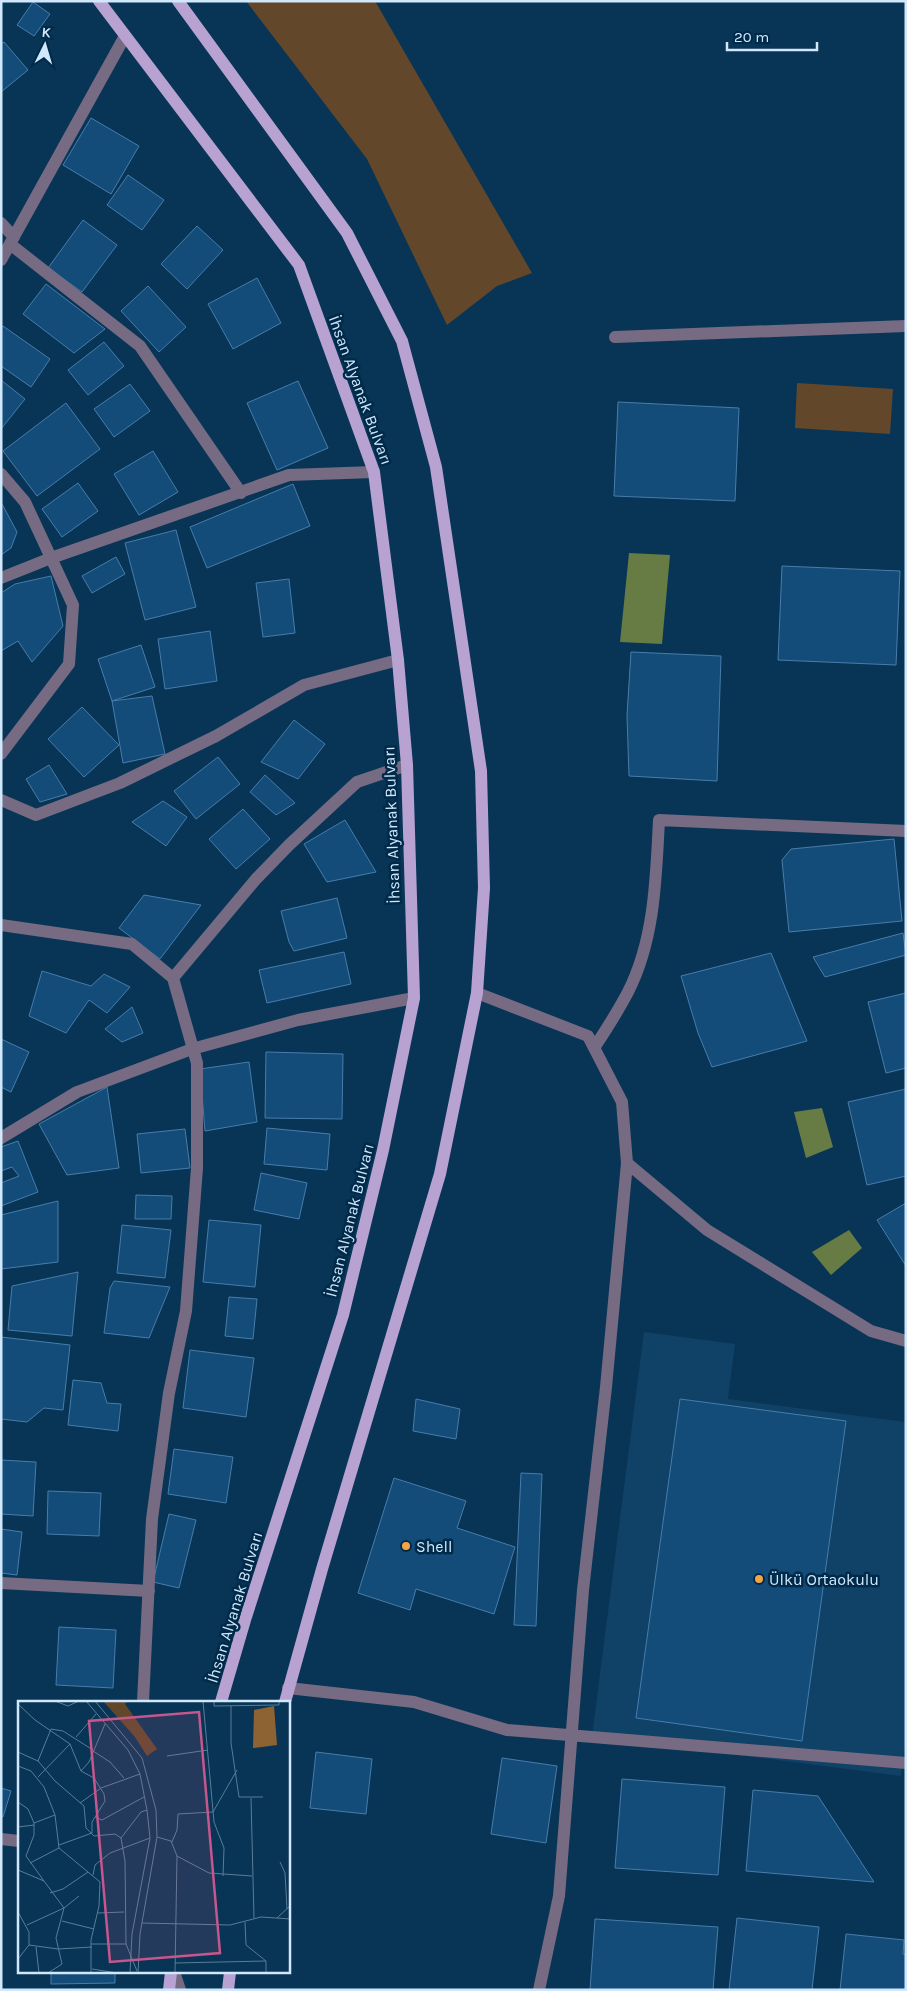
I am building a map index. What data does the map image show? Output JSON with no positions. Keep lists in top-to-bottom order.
{
  "streets": {
    "main road": ["İhsan Alyanak Bulvarı"]
  },
  "places": ["Shell", "Ülkü Ortaokulu"],
  "scale_bar": "20 m",
  "north": "top"
}
